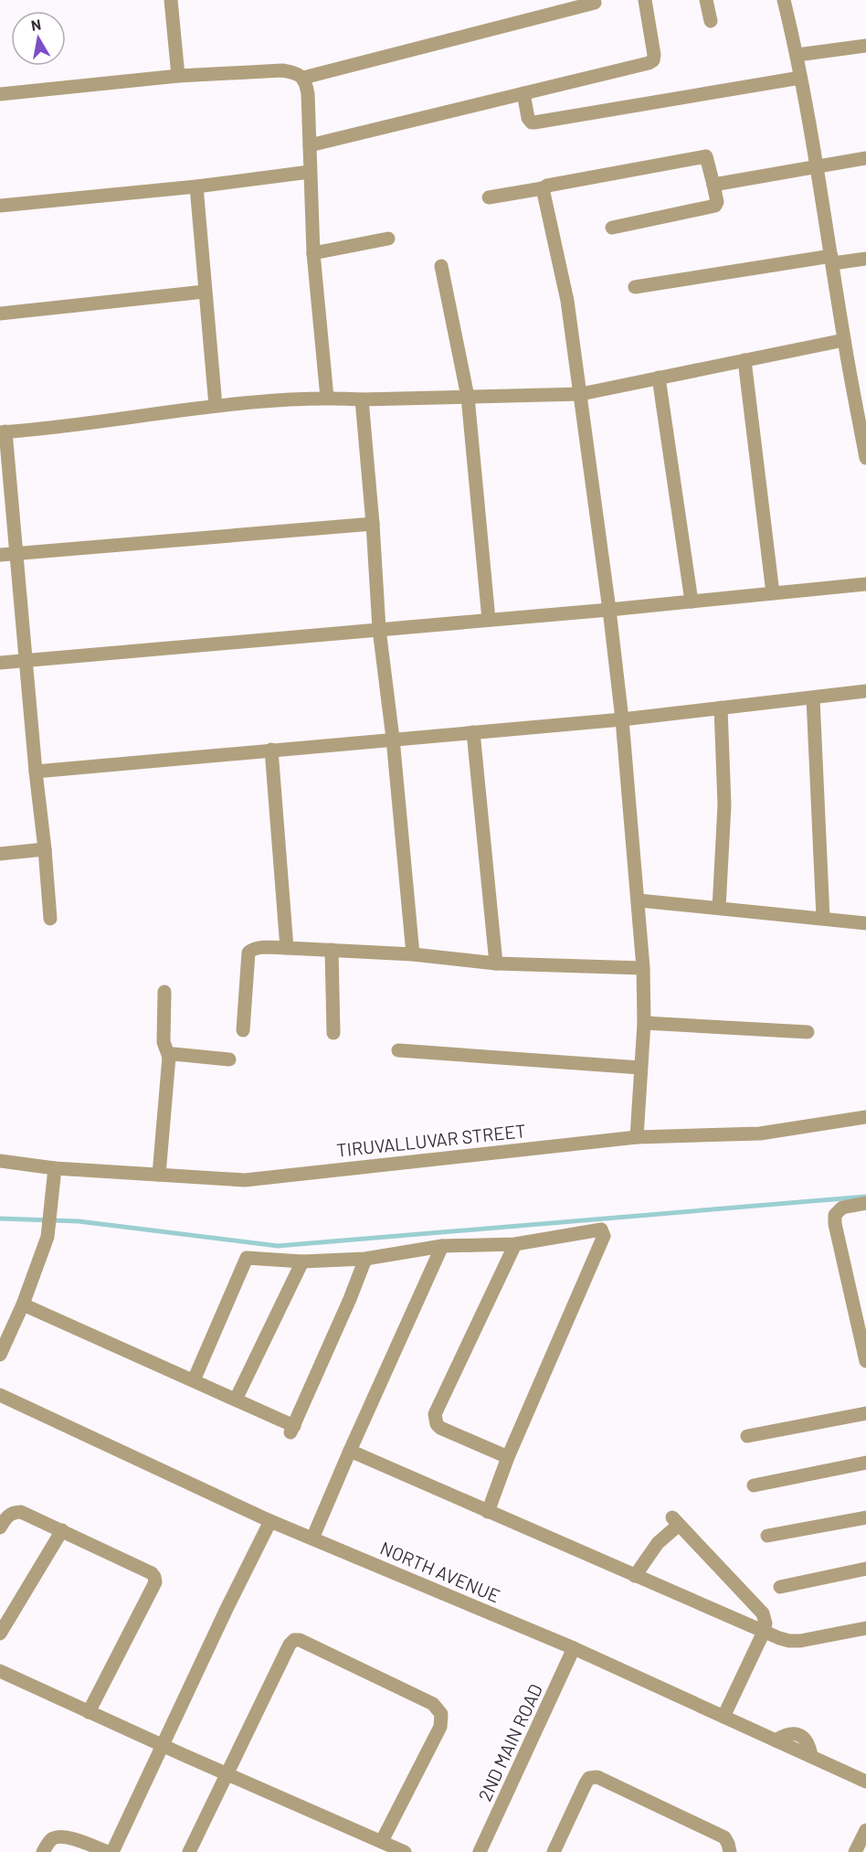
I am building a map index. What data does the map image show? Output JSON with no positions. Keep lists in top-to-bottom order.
{
  "streets": {
    "street": ["TIRUVALLUVAR STREET", "NORTH AVENUE", "2ND MAIN ROAD"]
  },
  "crossings": [
    ["NORTH AVENUE", "2ND MAIN ROAD"]
  ],
  "north": "top"
}
